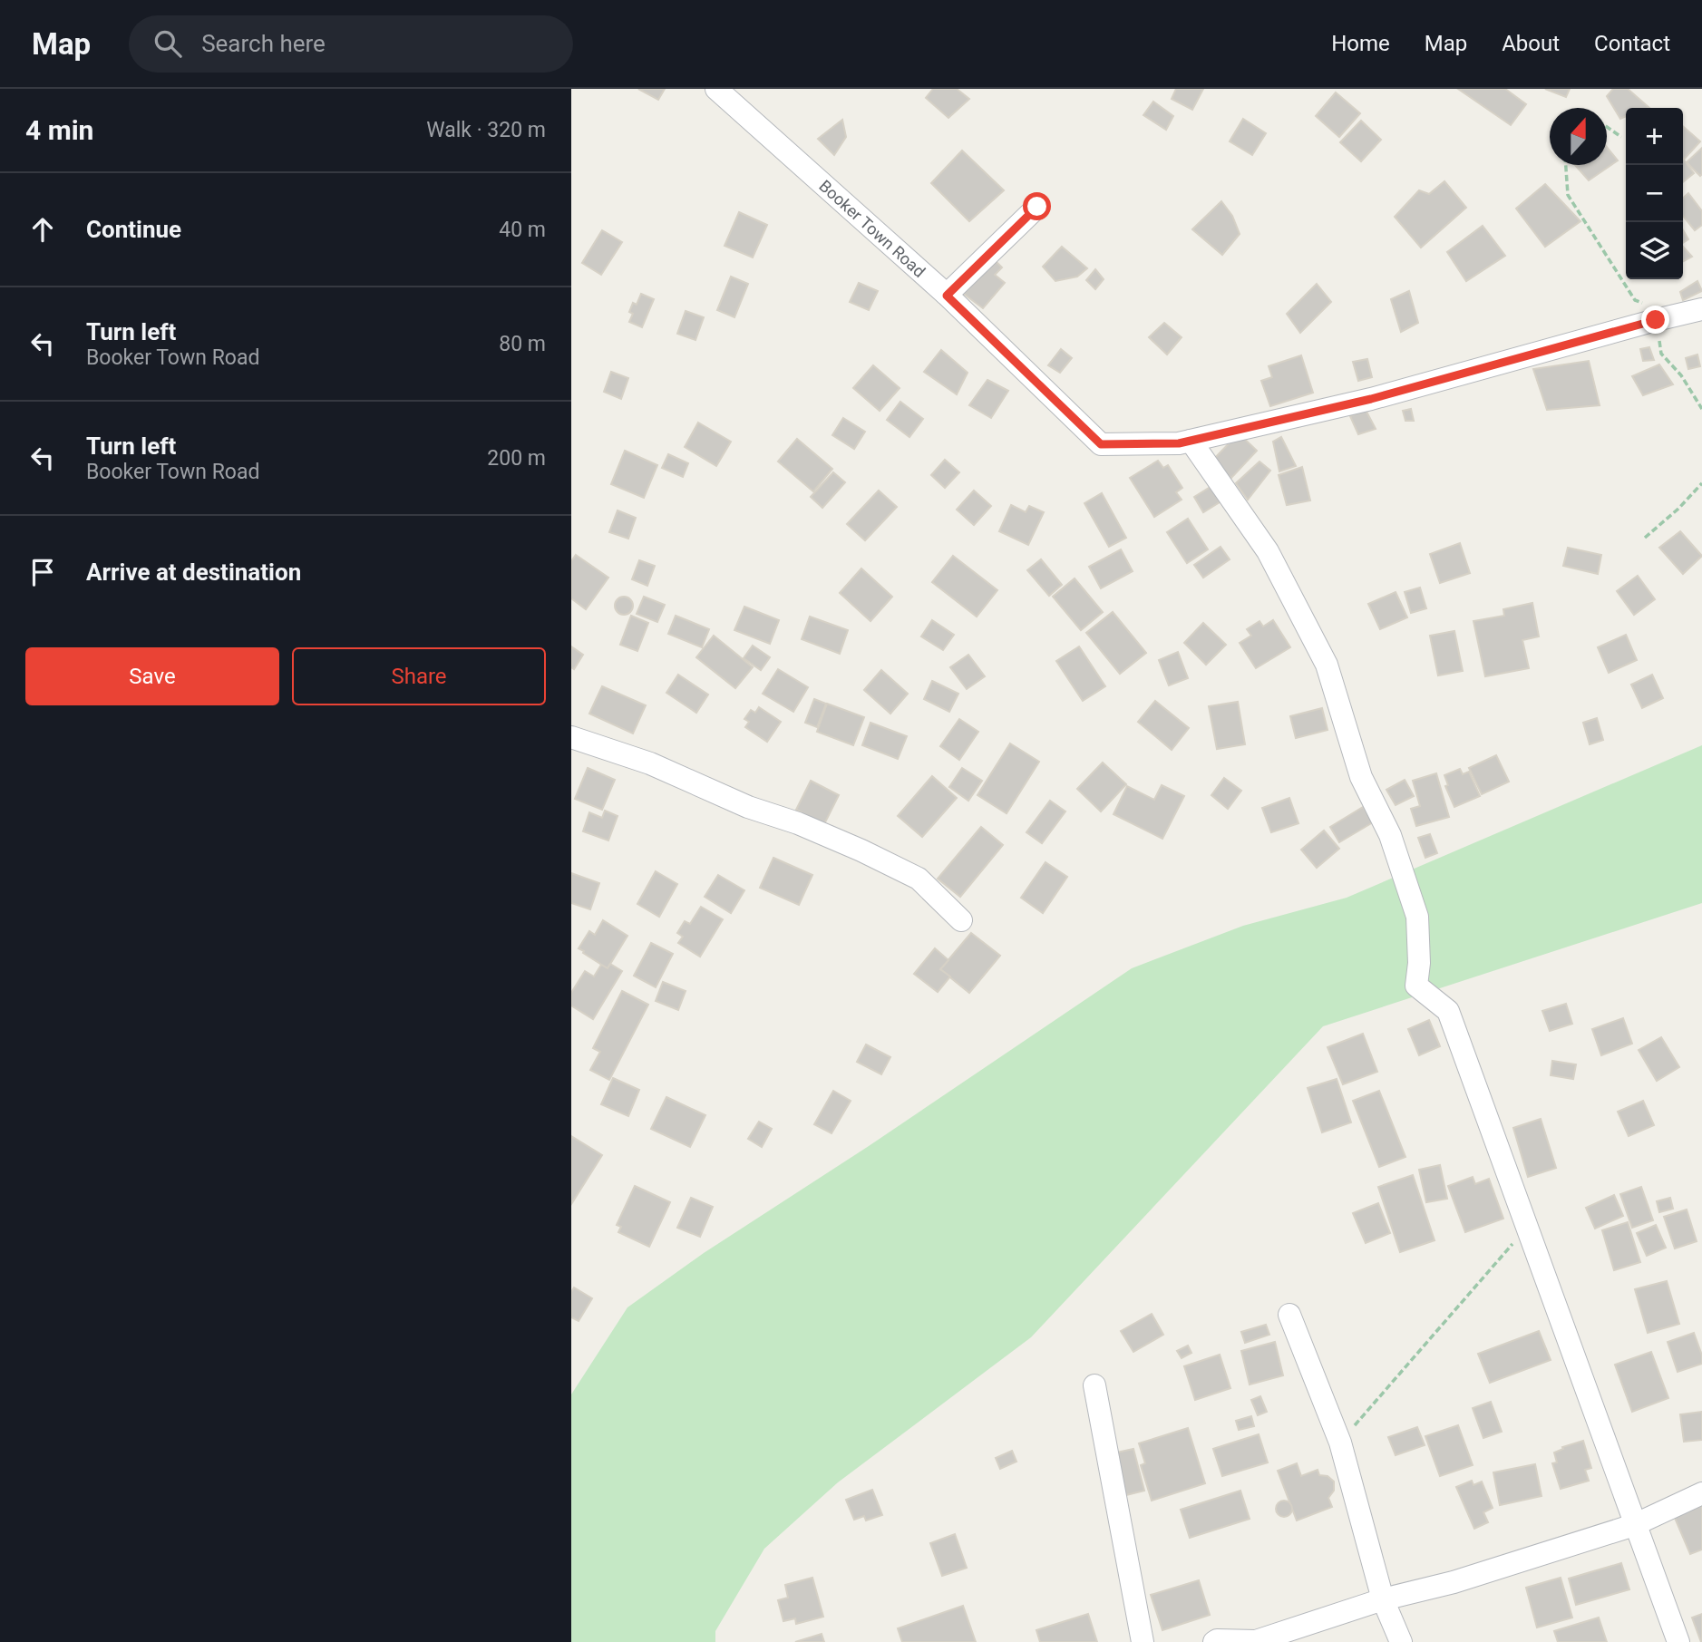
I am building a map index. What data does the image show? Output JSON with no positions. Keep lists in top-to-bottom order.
{
  "streets": {
    "street": ["Booker Town Road"]
  },
  "north": "top",
  "page": {
    "header": "Map",
    "search": "Search here",
    "nav": [
      "Home",
      "Map",
      "About",
      "Contact"
    ],
    "heading": ["4 min", "Walk · 320 m"],
    "map_buttons": ["+", "−"],
    "list": [
      ["Continue", "40 m"],
      ["Turn left", "Booker Town Road", "80 m"],
      ["Turn left", "Booker Town Road", "200 m"],
      "Arrive at destination"
    ],
    "buttons": ["Save", "Share"]
  }
}
